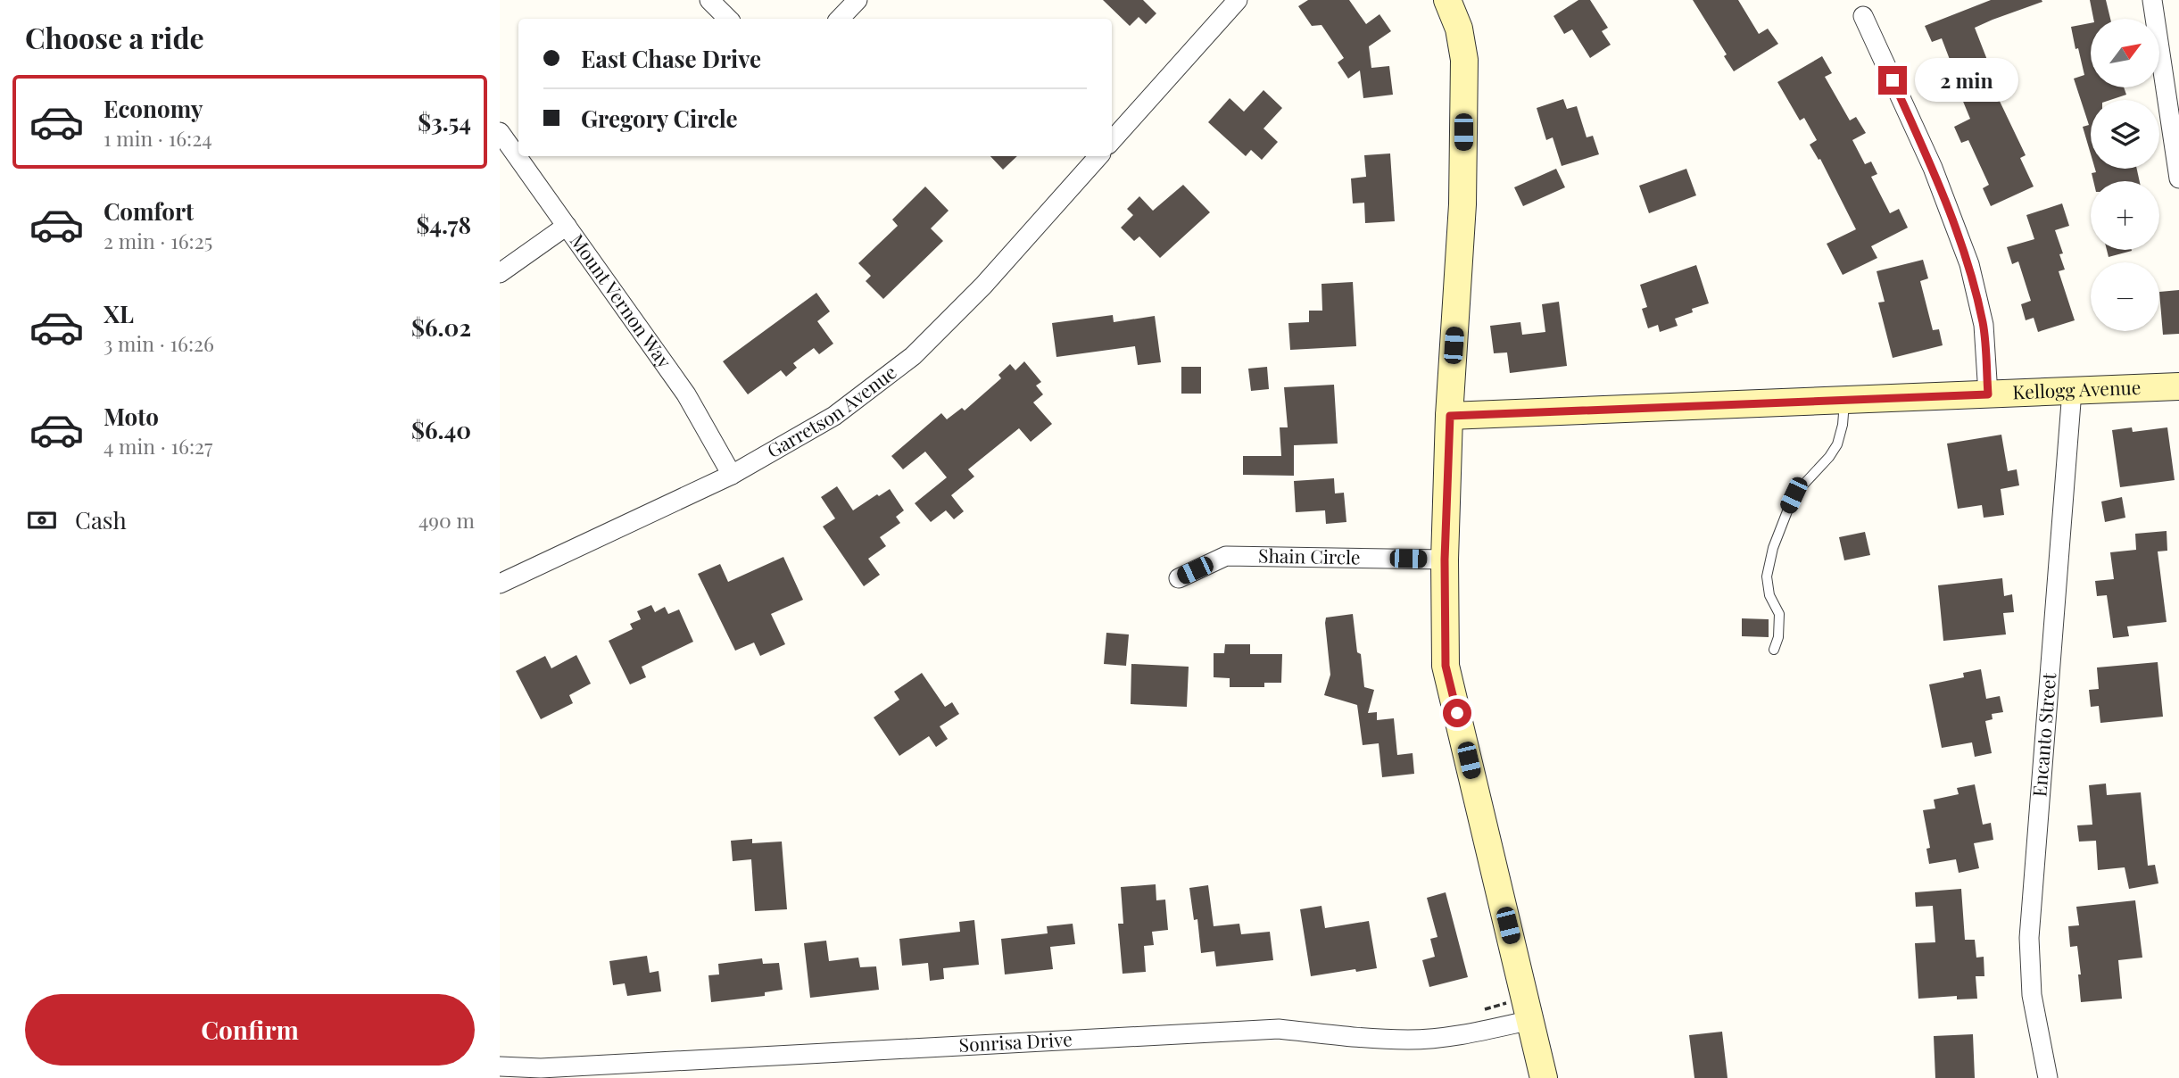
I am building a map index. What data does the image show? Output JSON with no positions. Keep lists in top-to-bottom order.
{
  "streets": {
    "street": [
      "Mount Vernon Way",
      "Kellogg Avenue",
      "Garretson Avenue",
      "Shain Circle",
      "Encanto Street",
      "Sonrisa Drive"
    ]
  },
  "crossings": [
    ["Mount Vernon Way", "Garretson Avenue"],
    ["Kellogg Avenue", "Encanto Street"]
  ],
  "north": "top right",
  "page": {
    "heading": "Choose a ride",
    "map_buttons": ["+", "−"],
    "banner": ["East Chase Drive", "Gregory Circle"],
    "bubble": "2 min",
    "list": [
      {
        "name": "Economy",
        "note": "1 min · 16:24",
        "value": "$3.54"
      },
      {
        "name": "Comfort",
        "note": "2 min · 16:25",
        "value": "$4.78"
      },
      {
        "name": "XL",
        "note": "3 min · 16:26",
        "value": "$6.02"
      },
      {
        "name": "Moto",
        "note": "4 min · 16:27",
        "value": "$6.40"
      }
    ],
    "pay": ["Cash", "490 m"],
    "buttons": "Confirm"
  }
}
